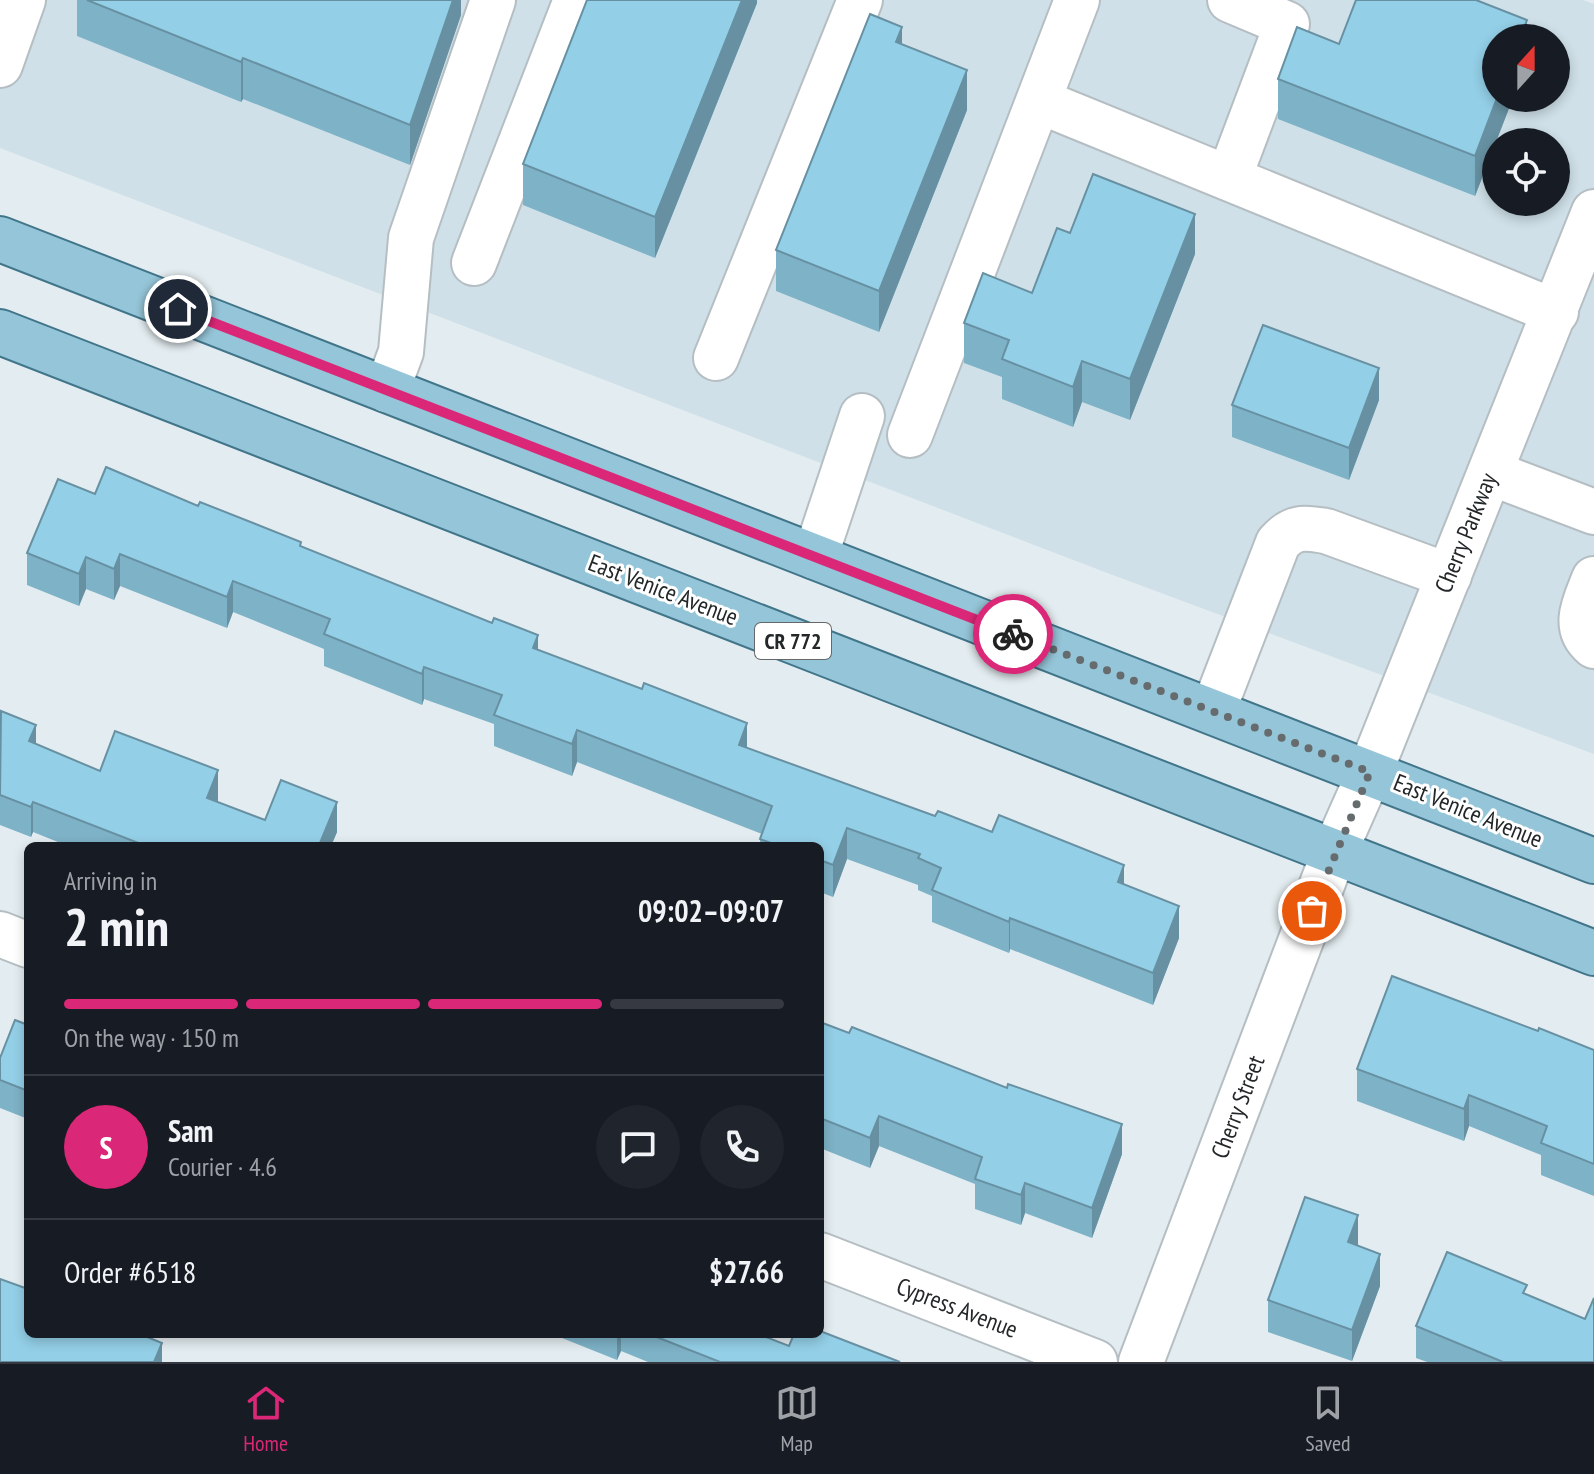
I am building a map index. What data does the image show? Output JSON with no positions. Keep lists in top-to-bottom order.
{
  "streets": {
    "main road": ["East Venice Avenue", "CR 772"],
    "street": ["Cherry Parkway", "Cherry Street", "Cypress Avenue"]
  },
  "crossings": [
    ["Cherry Parkway", "East Venice Avenue"],
    ["Cherry Parkway", "Cherry Street"],
    ["East Venice Avenue", "Cherry Street"]
  ],
  "north": "top",
  "page": {
    "heading": ["2 min", "Arriving in", "09:02–09:07"],
    "panel": [
      "Sam",
      "Courier · 4.6",
      "Order #6518",
      "$27.66"
    ],
    "bar": "On the way · 150 m",
    "round": "S",
    "tabs": ["Home", "Map", "Saved"]
  }
}
